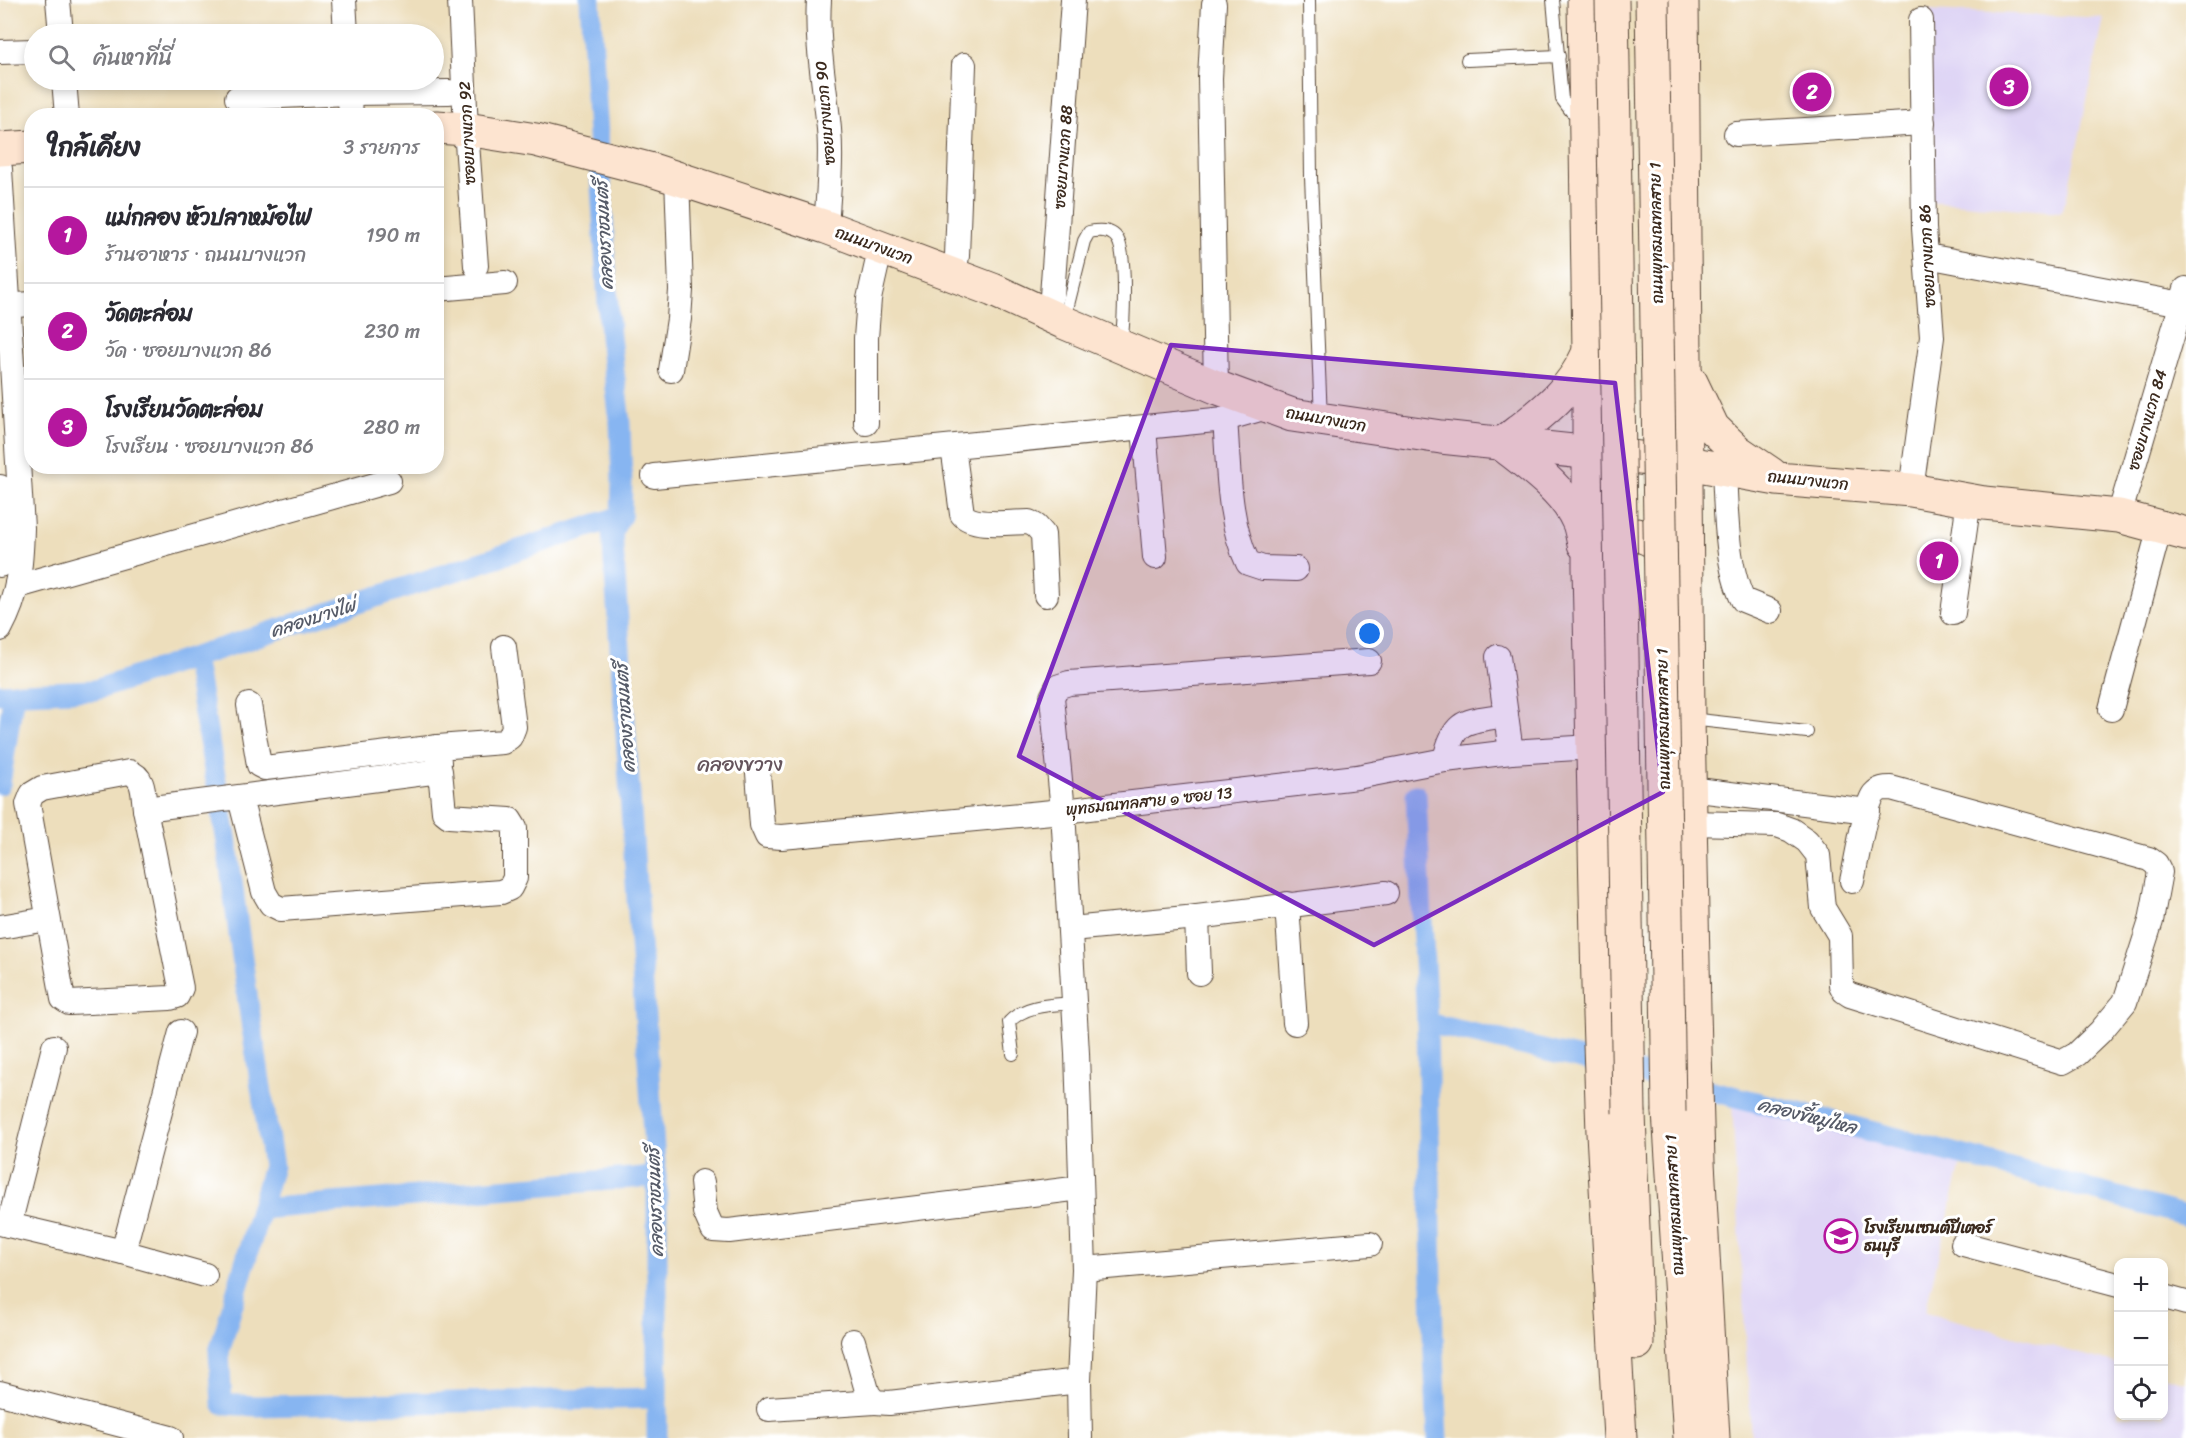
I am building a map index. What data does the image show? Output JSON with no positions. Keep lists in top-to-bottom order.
{
  "streets": {
    "main road": ["ถนนพุทธมณฑลสาย 1", "ถนนบางแวก"],
    "street": [
      "ซอยบางแวก 90",
      "ซอยบางแวก 92",
      "ซอยบางแวก 88",
      "ซอยบางแวก 86",
      "ซอยบางแวก 84",
      "พุทธมณฑลสาย ๑ ซอย 13"
    ]
  },
  "crossings": [
    ["ซอยบางแวก 90", "ถนนบางแวก"],
    ["ซอยบางแวก 92", "ถนนบางแวก"],
    ["ซอยบางแวก 88", "ถนนบางแวก"],
    ["ถนนพุทธมณฑลสาย 1", "ถนนบางแวก"],
    ["ถนนบางแวก", "ซอยบางแวก 86"],
    ["ถนนบางแวก", "ซอยบางแวก 84"]
  ],
  "districts": ["คลองขวาง"],
  "water": ["คลองราชมนตรี", "คลองบางไผ่", "คลองขี้หมูไหล"],
  "places": {
    "school or university": ["โรงเรียนเซนต์ปีเตอร์ ธนบุรี"]
  },
  "page": {
    "search": "ค้นหาที่นี่",
    "pins": ["3", "2", "1"],
    "heading": ["ใกล้เคียง", "3 รายการ"],
    "list": [
      {
        "mark": "1",
        "name": "แม่กลอง หัวปลาหม้อไฟ",
        "note": "ร้านอาหาร · ถนนบางแวก",
        "value": "190 m"
      },
      {
        "mark": "2",
        "name": "วัดตะล่อม",
        "note": "วัด · ซอยบางแวก 86",
        "value": "230 m"
      },
      {
        "mark": "3",
        "name": "โรงเรียนวัดตะล่อม",
        "note": "โรงเรียน · ซอยบางแวก 86",
        "value": "280 m"
      }
    ],
    "map_buttons": ["+", "−"]
  }
}
